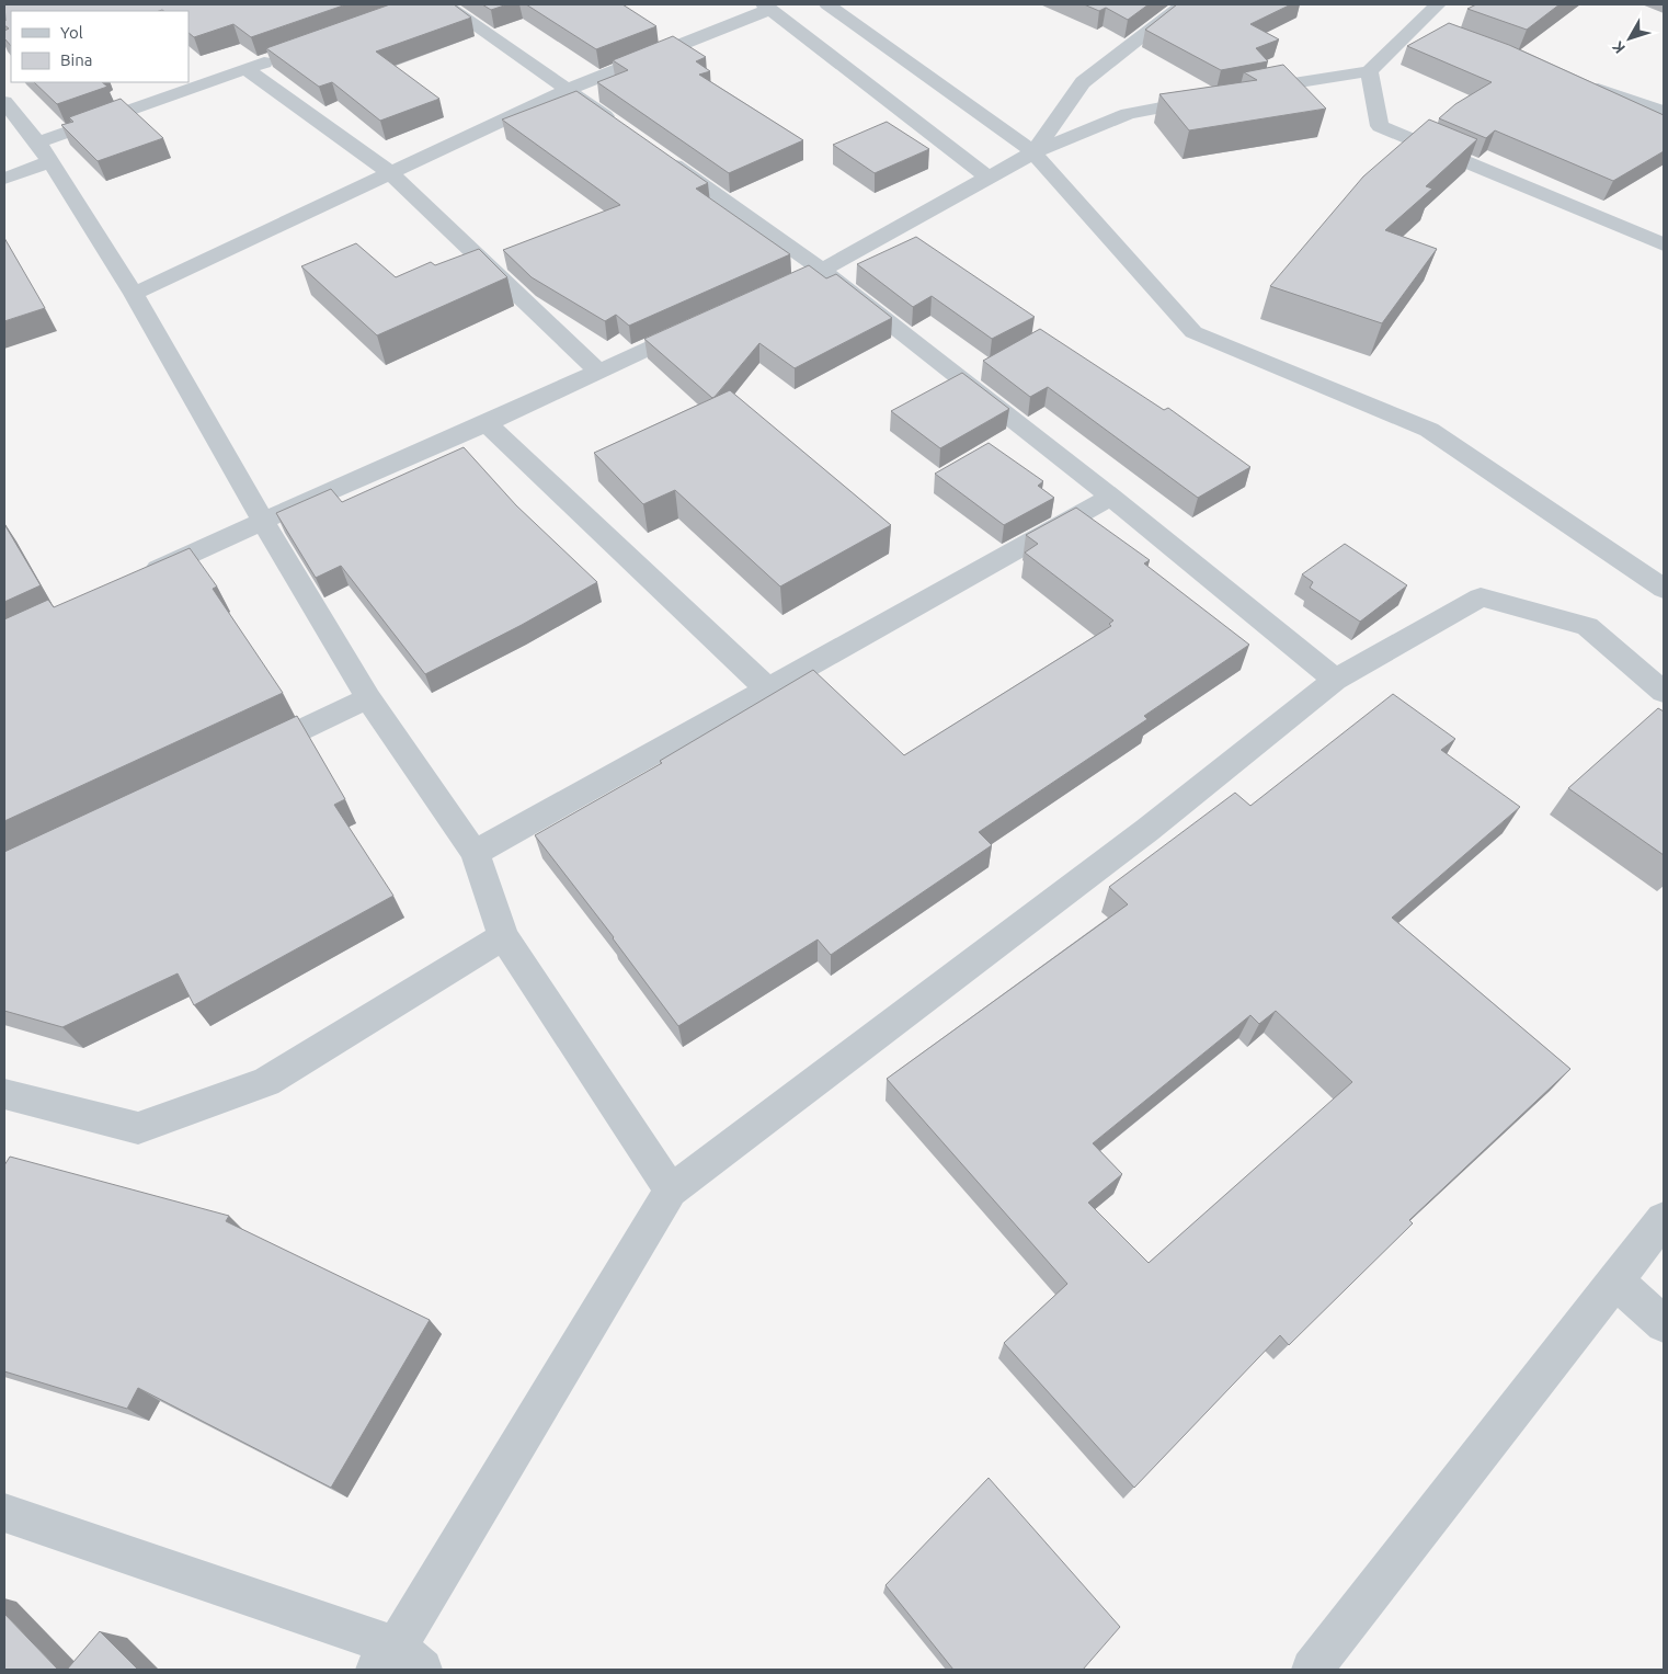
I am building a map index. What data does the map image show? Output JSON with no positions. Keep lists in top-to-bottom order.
{
  "legend": ["Yol", "Bina"],
  "north": "bottom left"
}
